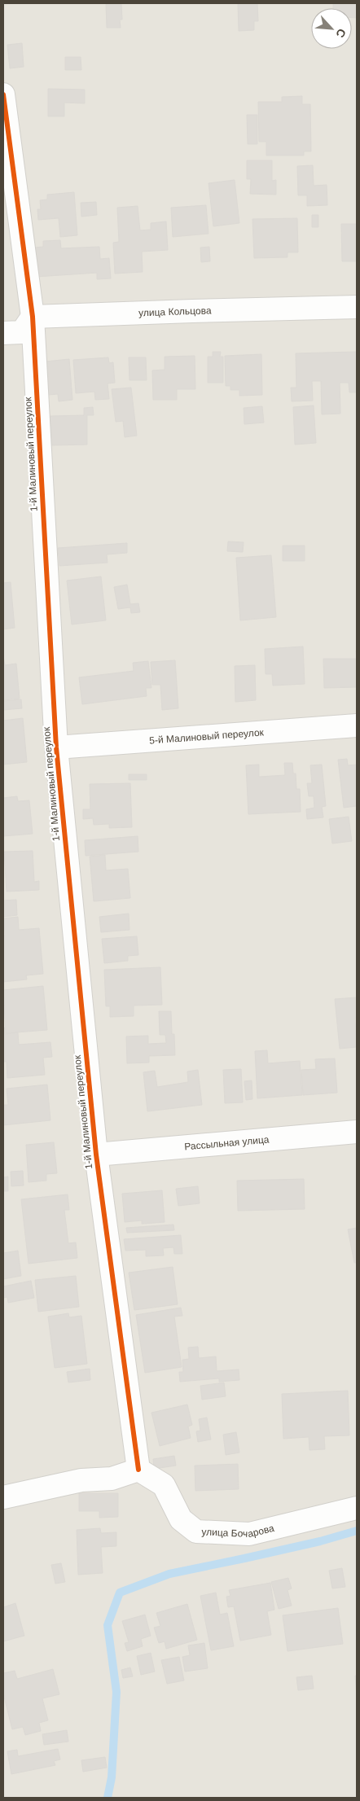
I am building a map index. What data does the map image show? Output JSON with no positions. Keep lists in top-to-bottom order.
{
  "streets": {
    "street": [
      "улица Кольцова",
      "1-й Малиновый переулок",
      "5-й Малиновый переулок",
      "Рассыльная улица",
      "улица Бочарова"
    ]
  },
  "crossings": [
    ["улица Кольцова", "1-й Малиновый переулок"],
    ["1-й Малиновый переулок", "5-й Малиновый переулок"],
    ["1-й Малиновый переулок", "Рассыльная улица"],
    ["1-й Малиновый переулок", "улица Бочарова"]
  ],
  "north": "bottom right"
}
